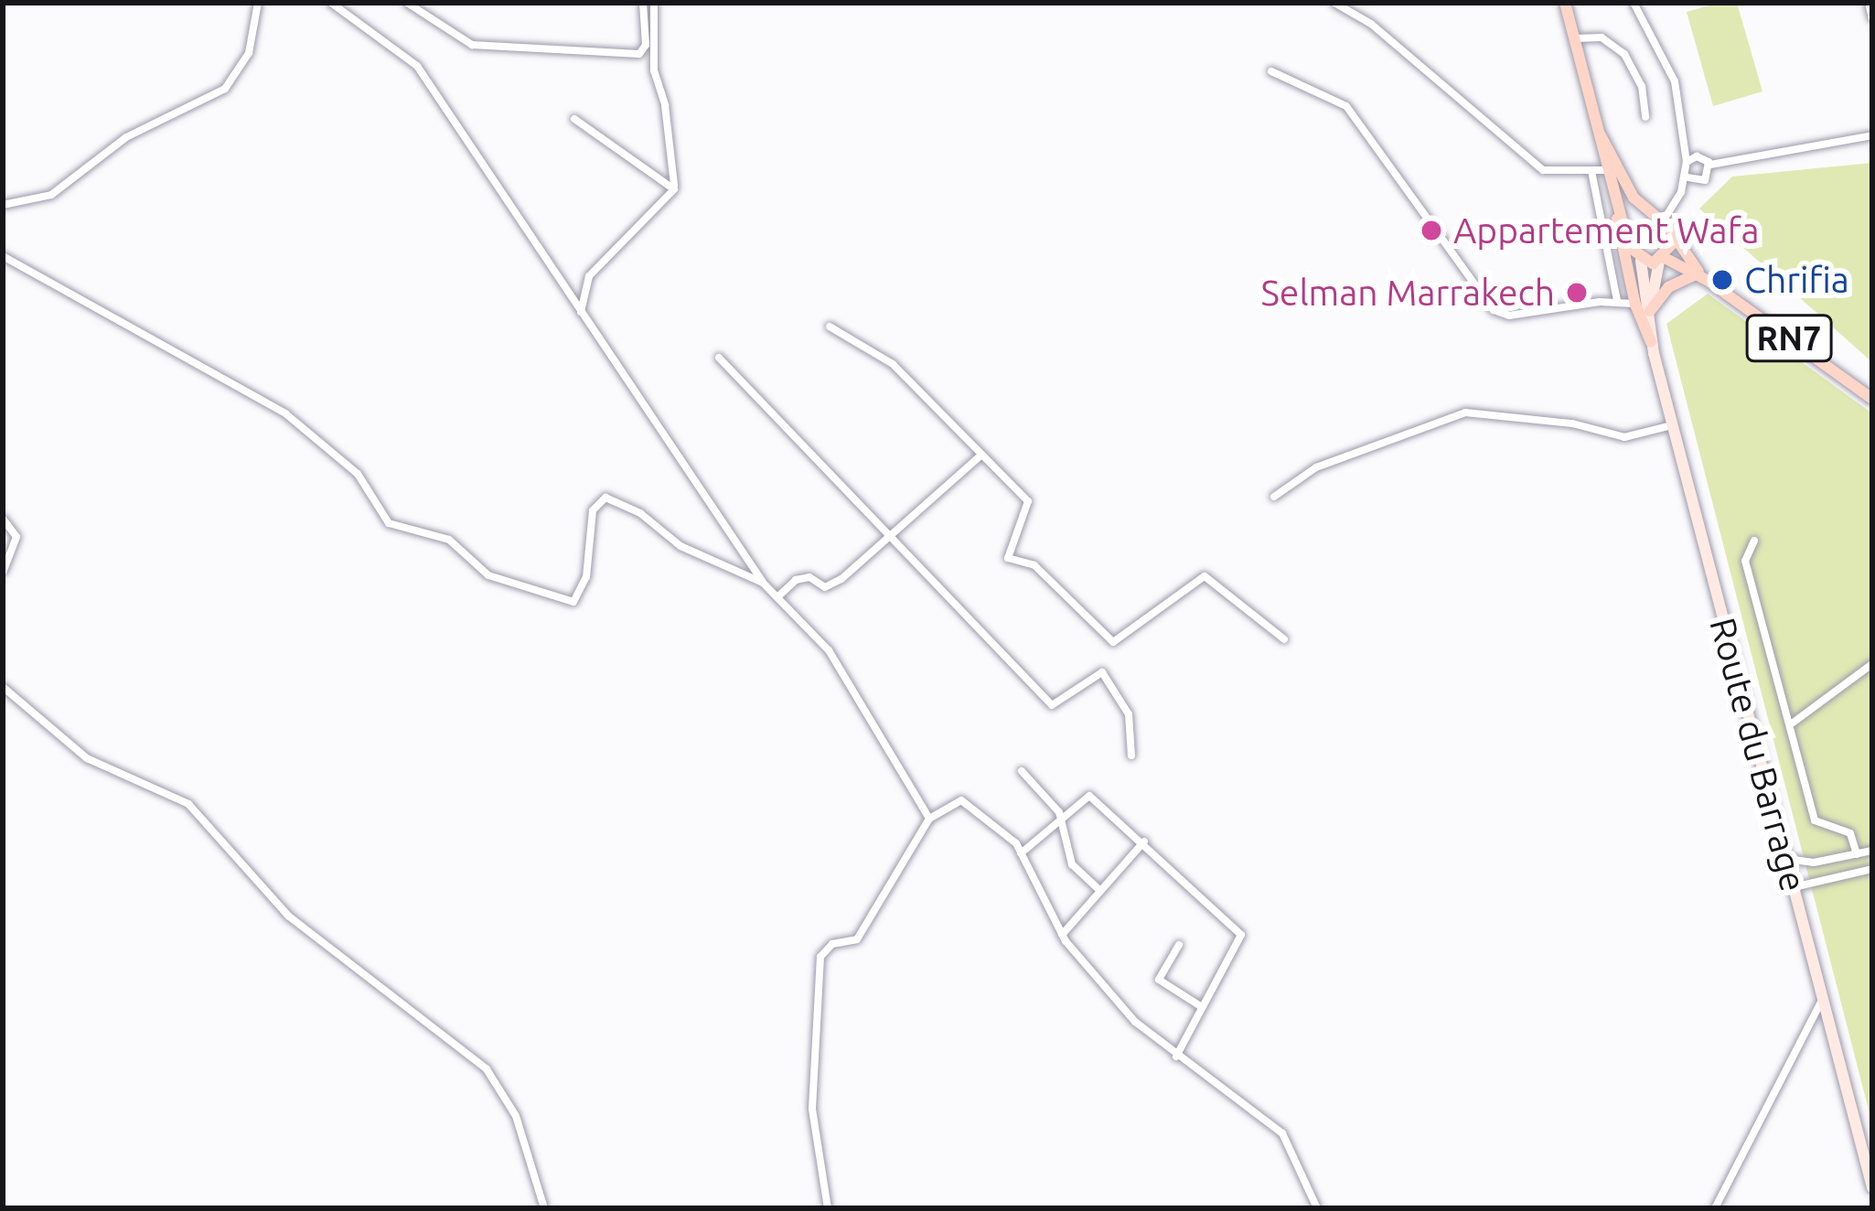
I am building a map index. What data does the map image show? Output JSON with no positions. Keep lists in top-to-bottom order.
{
  "streets": {
    "main road": ["RN7", "Route du Barrage"]
  },
  "crossings": [
    ["RN7", "Route du Barrage"]
  ],
  "places": ["Appartement Wafa", "Chrifia", "Selman Marrakech"]
}
